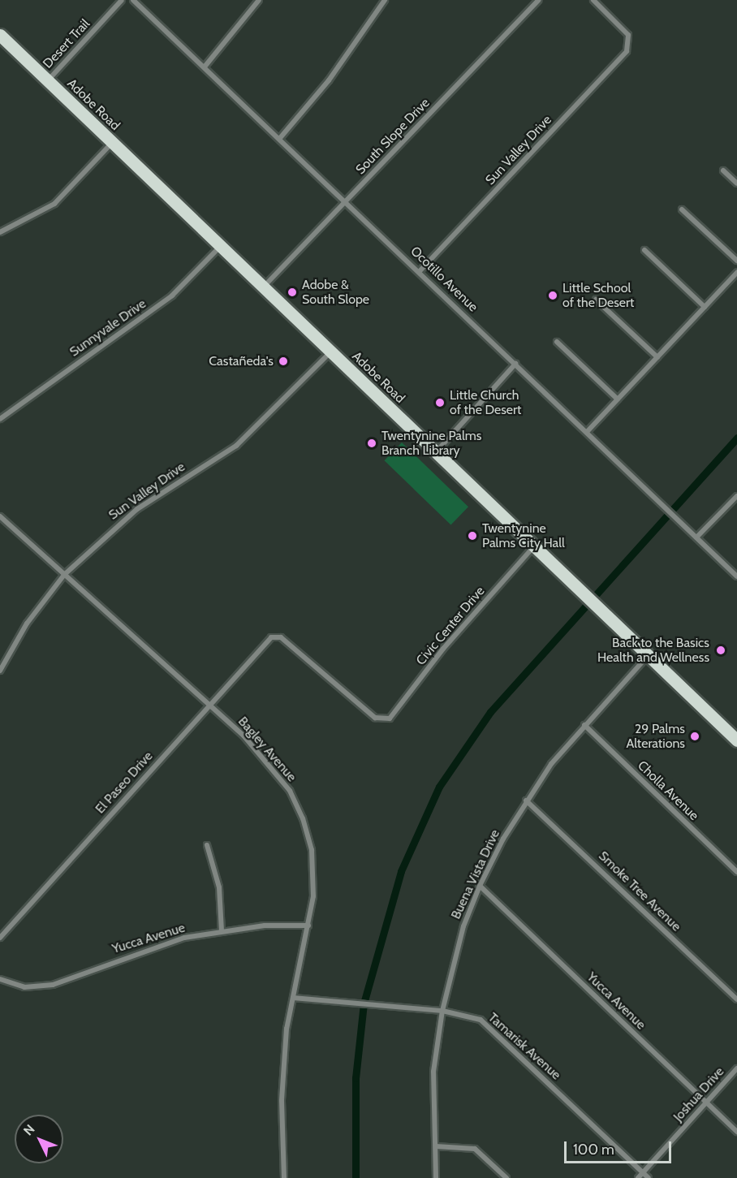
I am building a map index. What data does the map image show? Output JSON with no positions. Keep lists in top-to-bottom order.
{
  "streets": {
    "main road": ["Adobe Road"],
    "street": [
      "Desert Trail",
      "South Slope Drive",
      "Sun Valley Drive",
      "Ocotillo Avenue",
      "Sunnyvale Drive",
      "Civic Center Drive",
      "Bagley Avenue",
      "El Paseo Drive",
      "Cholla Avenue",
      "Buena Vista Drive",
      "Smoke Tree Avenue",
      "Yucca Avenue",
      "Tamarisk Avenue",
      "Joshua Drive"
    ]
  },
  "crossings": [
    ["Desert Trail", "Adobe Road"],
    ["Adobe Road", "South Slope Drive"],
    ["Adobe Road", "Sun Valley Drive"],
    ["Adobe Road", "Sunnyvale Drive"],
    ["Adobe Road", "Civic Center Drive"],
    ["Adobe Road", "Buena Vista Drive"],
    ["South Slope Drive", "Ocotillo Avenue"],
    ["Sun Valley Drive", "Ocotillo Avenue"],
    ["Sun Valley Drive", "Bagley Avenue"],
    ["Civic Center Drive", "El Paseo Drive"],
    ["Bagley Avenue", "El Paseo Drive"],
    ["Bagley Avenue", "Yucca Avenue"],
    ["Bagley Avenue", "Tamarisk Avenue"],
    ["Cholla Avenue", "Buena Vista Drive"],
    ["Buena Vista Drive", "Smoke Tree Avenue"],
    ["Buena Vista Drive", "Yucca Avenue"],
    ["Buena Vista Drive", "Tamarisk Avenue"],
    ["Yucca Avenue", "Joshua Drive"],
    ["Tamarisk Avenue", "Joshua Drive"]
  ],
  "places": [
    "Adobe & South Slope",
    "Little School of the Desert",
    "Castañeda's",
    "Little Church of the Desert",
    "Twentynine Palms Branch Library",
    "Twentynine Palms City Hall",
    "Back to the Basics Health and Wellness",
    "29 Palms Alterations"
  ],
  "scale_bar": "100 m",
  "north": "top left"
}
